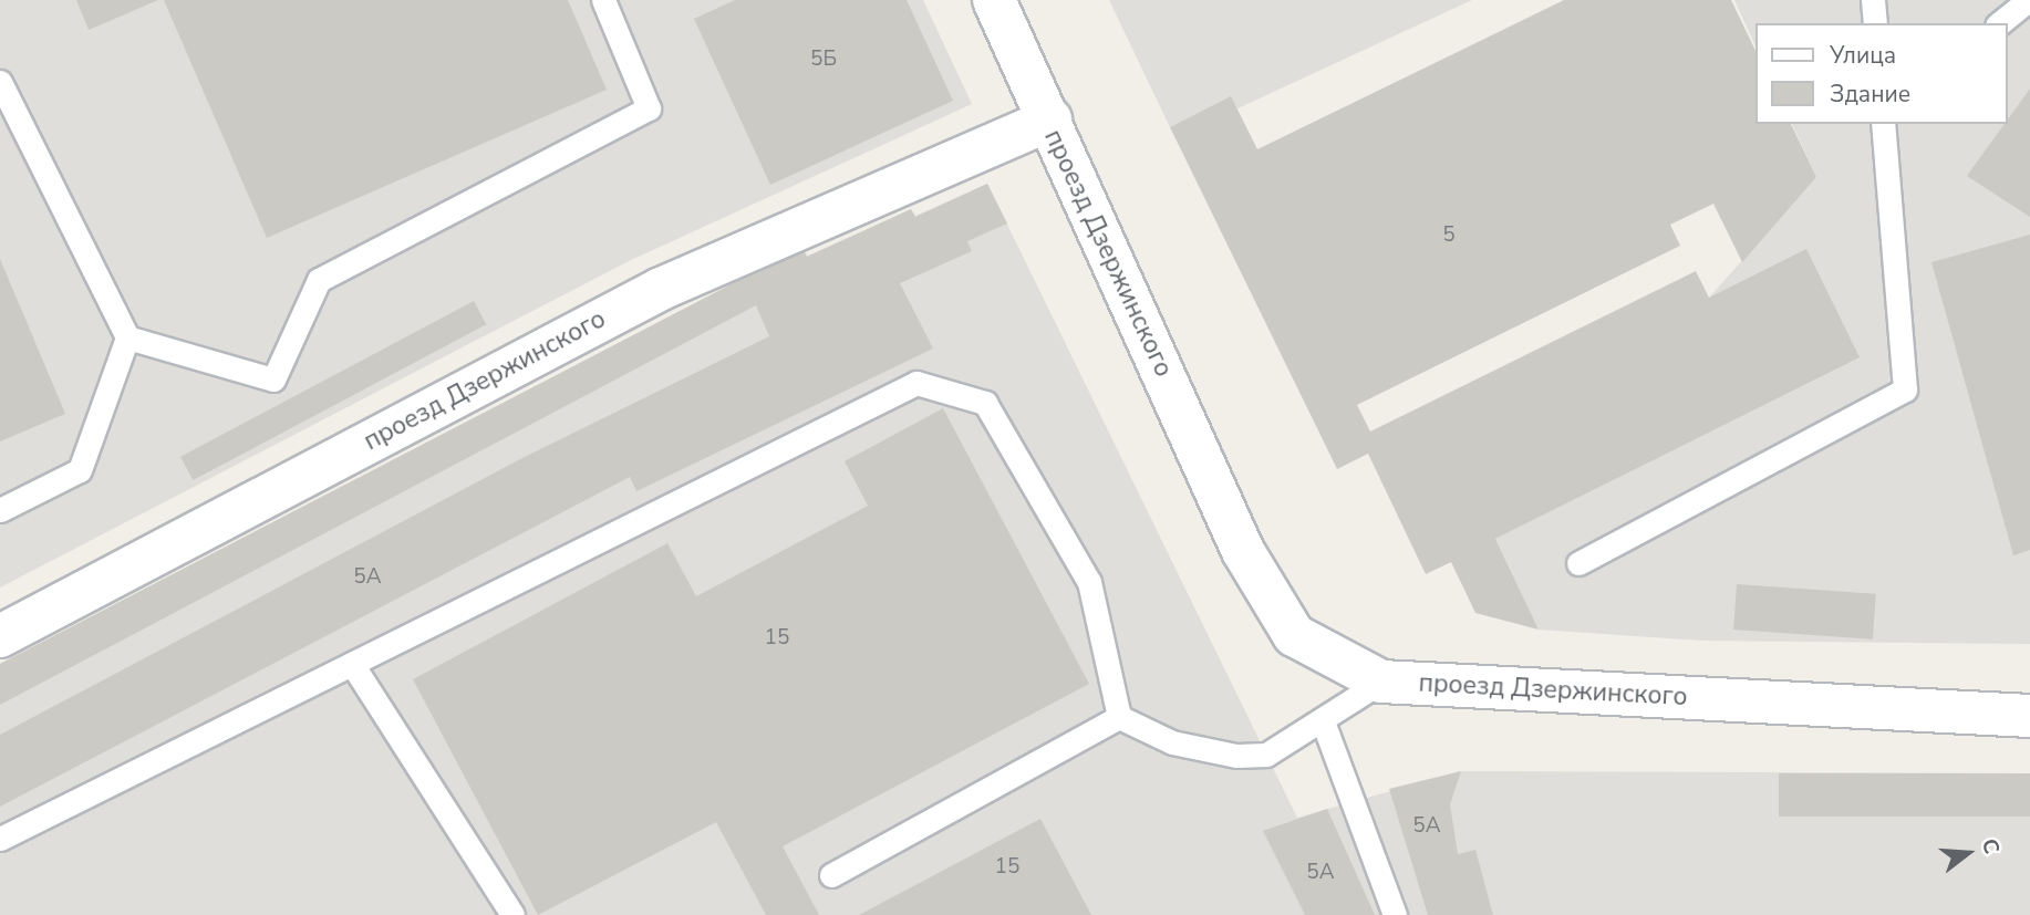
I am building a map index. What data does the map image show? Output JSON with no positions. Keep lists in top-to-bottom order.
{
  "streets": {
    "street": ["проезд Дзержинского"]
  },
  "house_numbers": [
    "5Б",
    "5",
    "5А",
    "15",
    "5А",
    "15",
    "5А"
  ],
  "legend": ["Улица", "Здание"],
  "north": "right"
}
